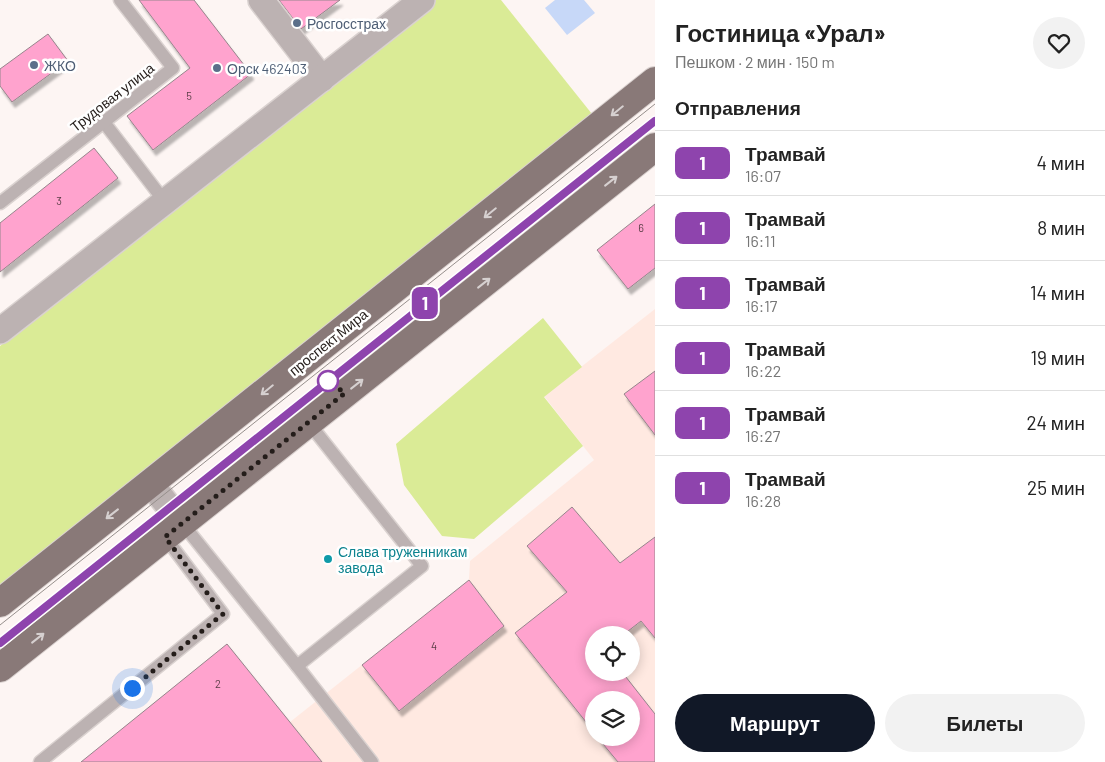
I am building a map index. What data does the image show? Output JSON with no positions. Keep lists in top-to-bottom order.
{
  "streets": {
    "main road": ["проспект Мира"],
    "lane": ["Трудовая улица"]
  },
  "places": [
    "Росгосстрах",
    "ЖКО",
    "Орск 462403",
    "Слава труженникам завода"
  ],
  "lines": ["tram line 1"],
  "house_numbers": [
    "5",
    "3",
    "6",
    "4",
    "2"
  ],
  "page": {
    "on_map": "1",
    "heading": [
      ["Гостиница «Урал»", "Пешком · 2 мин · 150 m"],
      "Отправления"
    ],
    "list": [
      {
        "mark": "1",
        "name": "Трамвай",
        "note": "16:07",
        "value": "4 мин"
      },
      {
        "mark": "1",
        "name": "Трамвай",
        "note": "16:11",
        "value": "8 мин"
      },
      {
        "mark": "1",
        "name": "Трамвай",
        "note": "16:17",
        "value": "14 мин"
      },
      {
        "mark": "1",
        "name": "Трамвай",
        "note": "16:22",
        "value": "19 мин"
      },
      {
        "mark": "1",
        "name": "Трамвай",
        "note": "16:27",
        "value": "24 мин"
      },
      {
        "mark": "1",
        "name": "Трамвай",
        "note": "16:28",
        "value": "25 мин"
      }
    ],
    "buttons": ["Маршрут", "Билеты"]
  }
}
